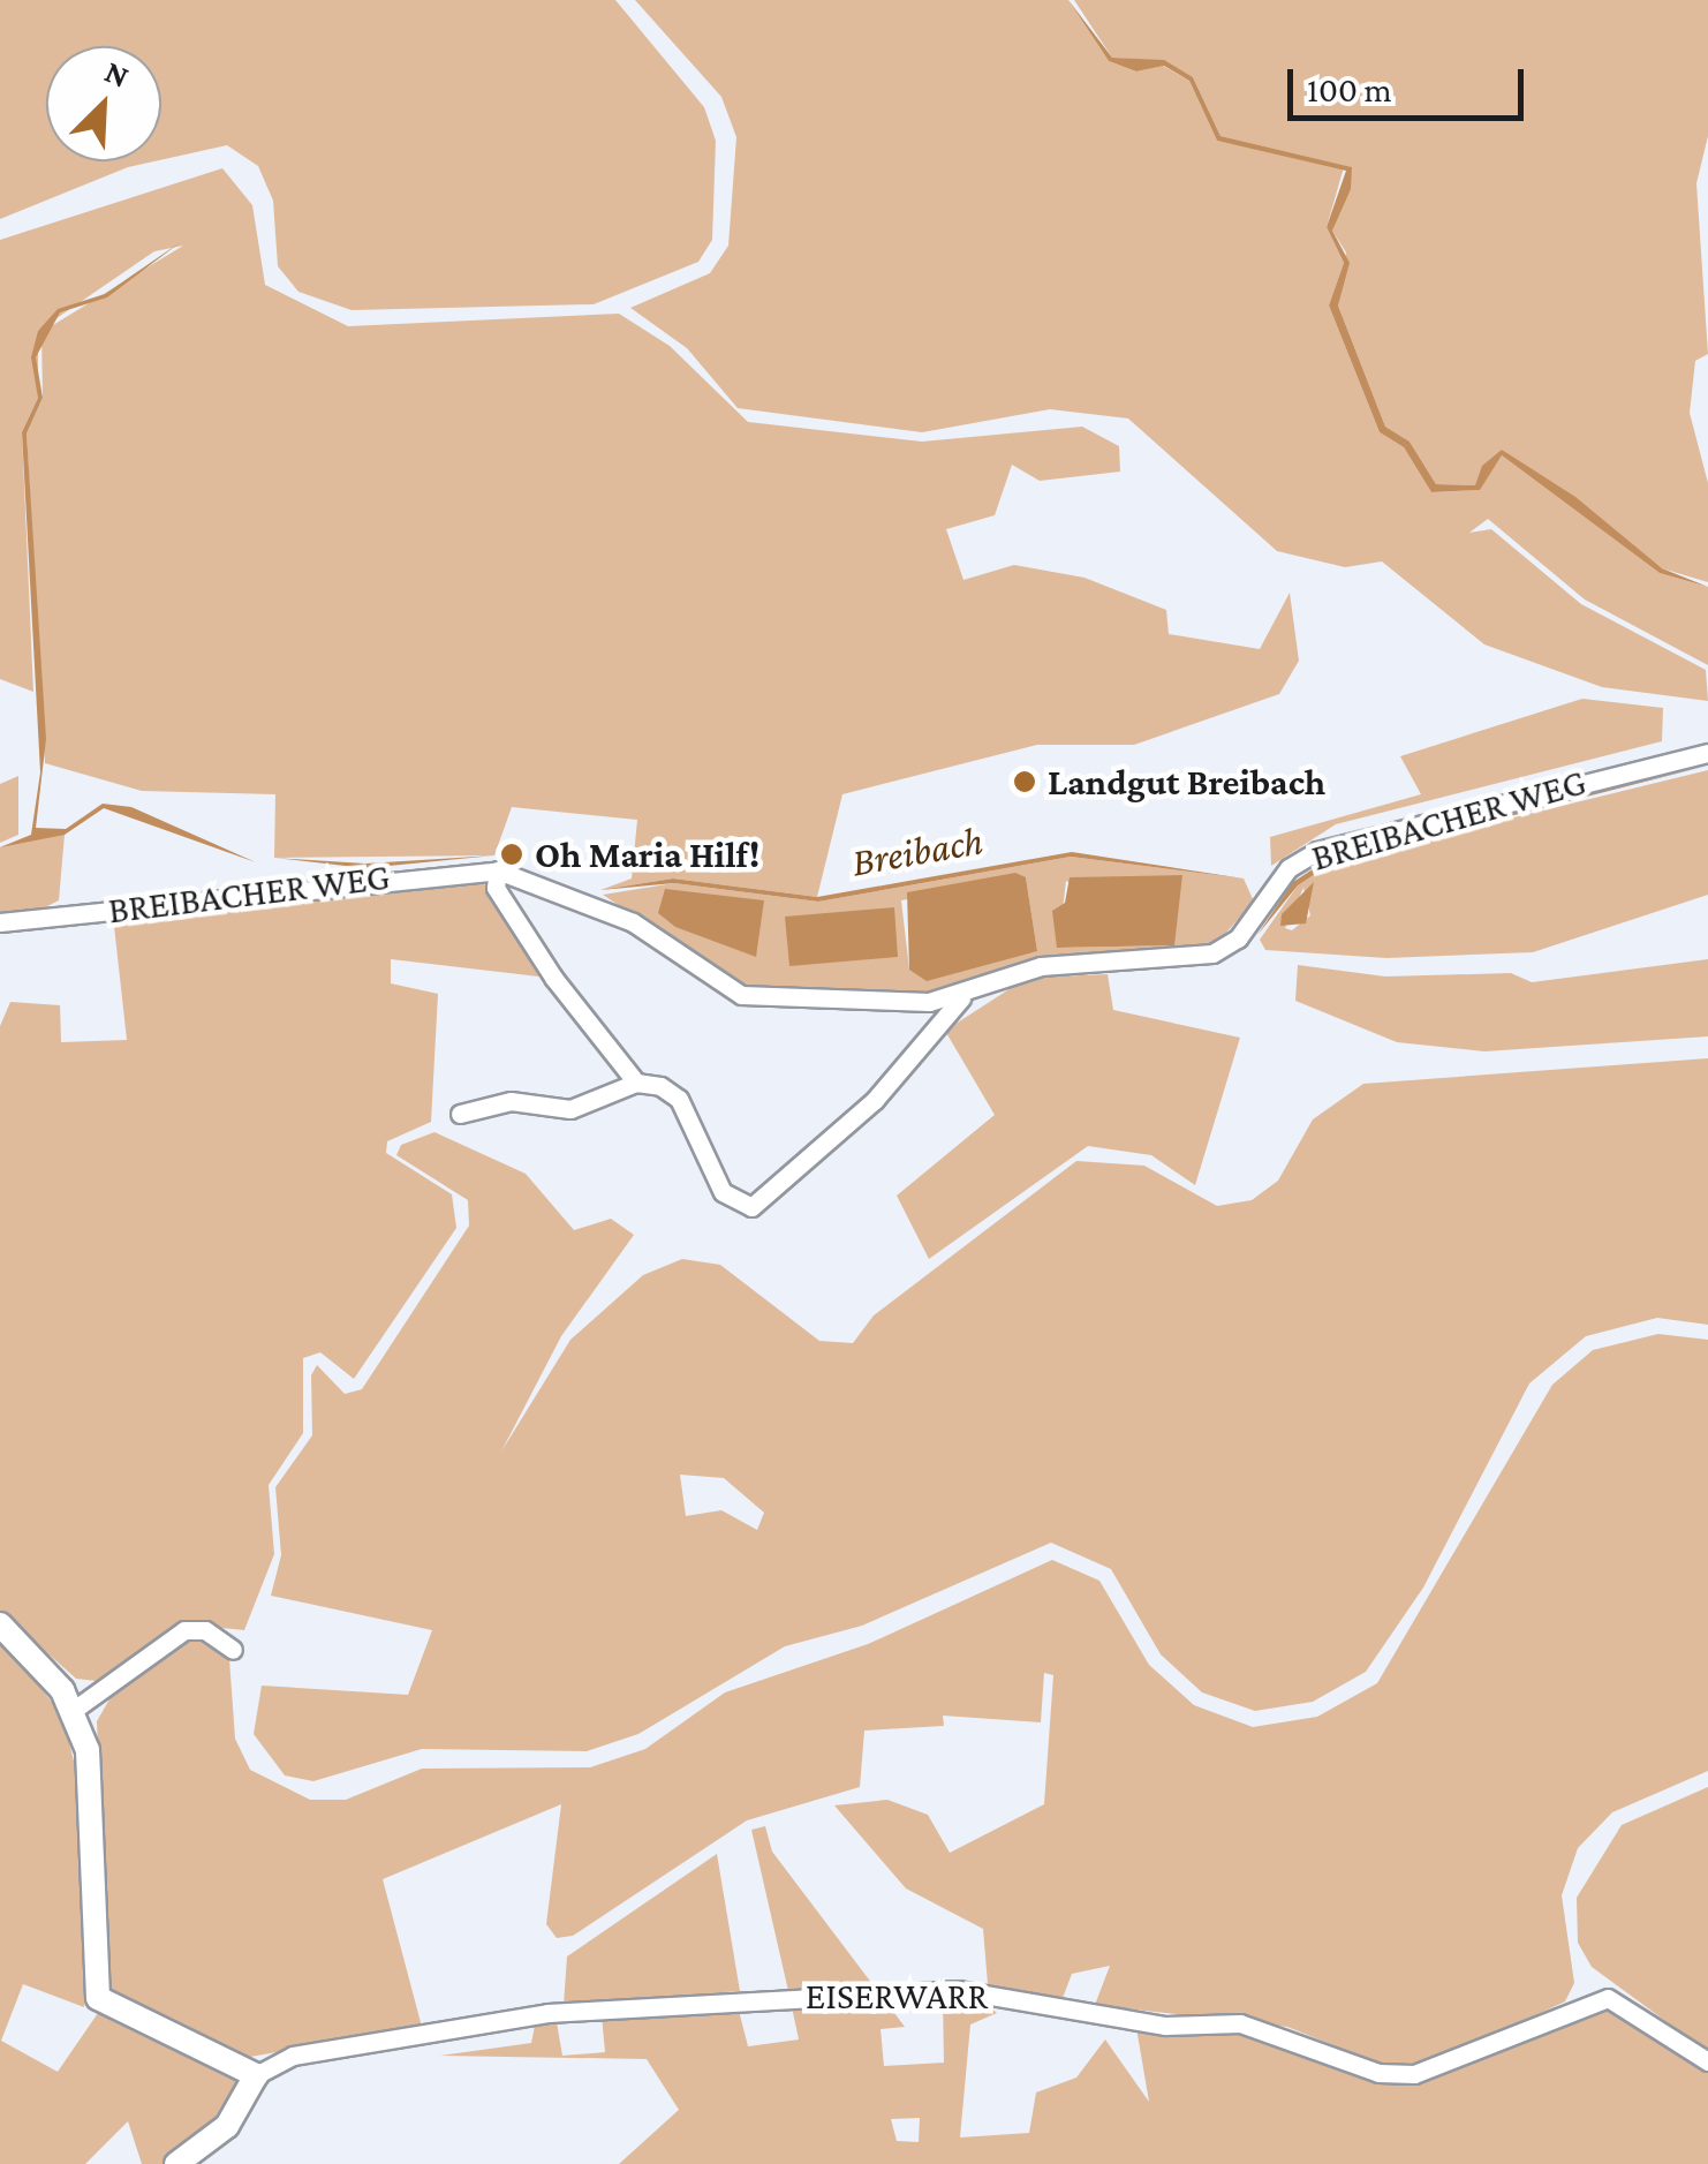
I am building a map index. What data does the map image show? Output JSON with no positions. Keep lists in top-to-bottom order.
{
  "streets": {
    "street": ["BREIBACHER WEG", "EISERWARR"]
  },
  "water": ["Breibach"],
  "places": ["Landgut Breibach", "Oh Maria Hilf!"],
  "scale_bar": "100 m",
  "north": "top right"
}
